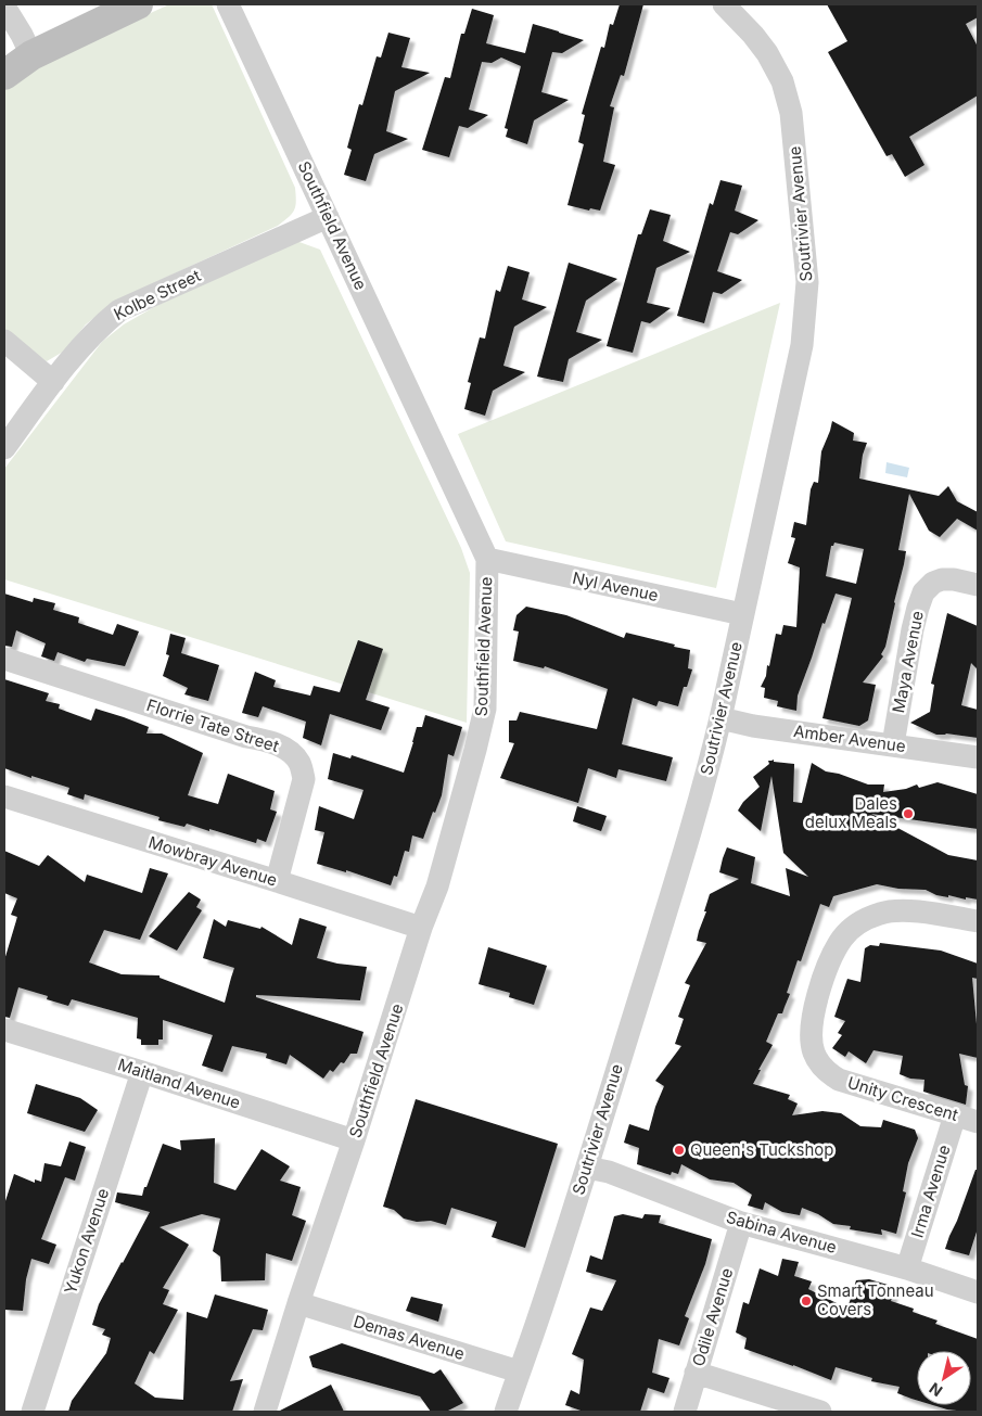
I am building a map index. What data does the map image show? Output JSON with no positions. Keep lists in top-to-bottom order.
{
  "streets": {
    "street": [
      "Soutrivier Avenue",
      "Southfield Avenue",
      "Kolbe Street",
      "Nyl Avenue",
      "Maya Avenue",
      "Florrie Tate Street",
      "Amber Avenue",
      "Mowbray Avenue",
      "Maitland Avenue",
      "Unity Crescent",
      "Irma Avenue",
      "Sabina Avenue",
      "Yukon Avenue",
      "Odile Avenue",
      "Demas Avenue"
    ]
  },
  "crossings": [
    ["Soutrivier Avenue", "Nyl Avenue"],
    ["Soutrivier Avenue", "Amber Avenue"],
    ["Soutrivier Avenue", "Sabina Avenue"],
    ["Soutrivier Avenue", "Demas Avenue"],
    ["Southfield Avenue", "Kolbe Street"],
    ["Southfield Avenue", "Nyl Avenue"],
    ["Southfield Avenue", "Mowbray Avenue"],
    ["Southfield Avenue", "Maitland Avenue"],
    ["Southfield Avenue", "Demas Avenue"],
    ["Maya Avenue", "Amber Avenue"],
    ["Florrie Tate Street", "Mowbray Avenue"],
    ["Maitland Avenue", "Yukon Avenue"],
    ["Unity Crescent", "Irma Avenue"],
    ["Irma Avenue", "Sabina Avenue"],
    ["Sabina Avenue", "Odile Avenue"]
  ],
  "places": ["Dales delux Meals", "Queen's Tuckshop", "Smart Tonneau Covers"],
  "north": "bottom left"
}
